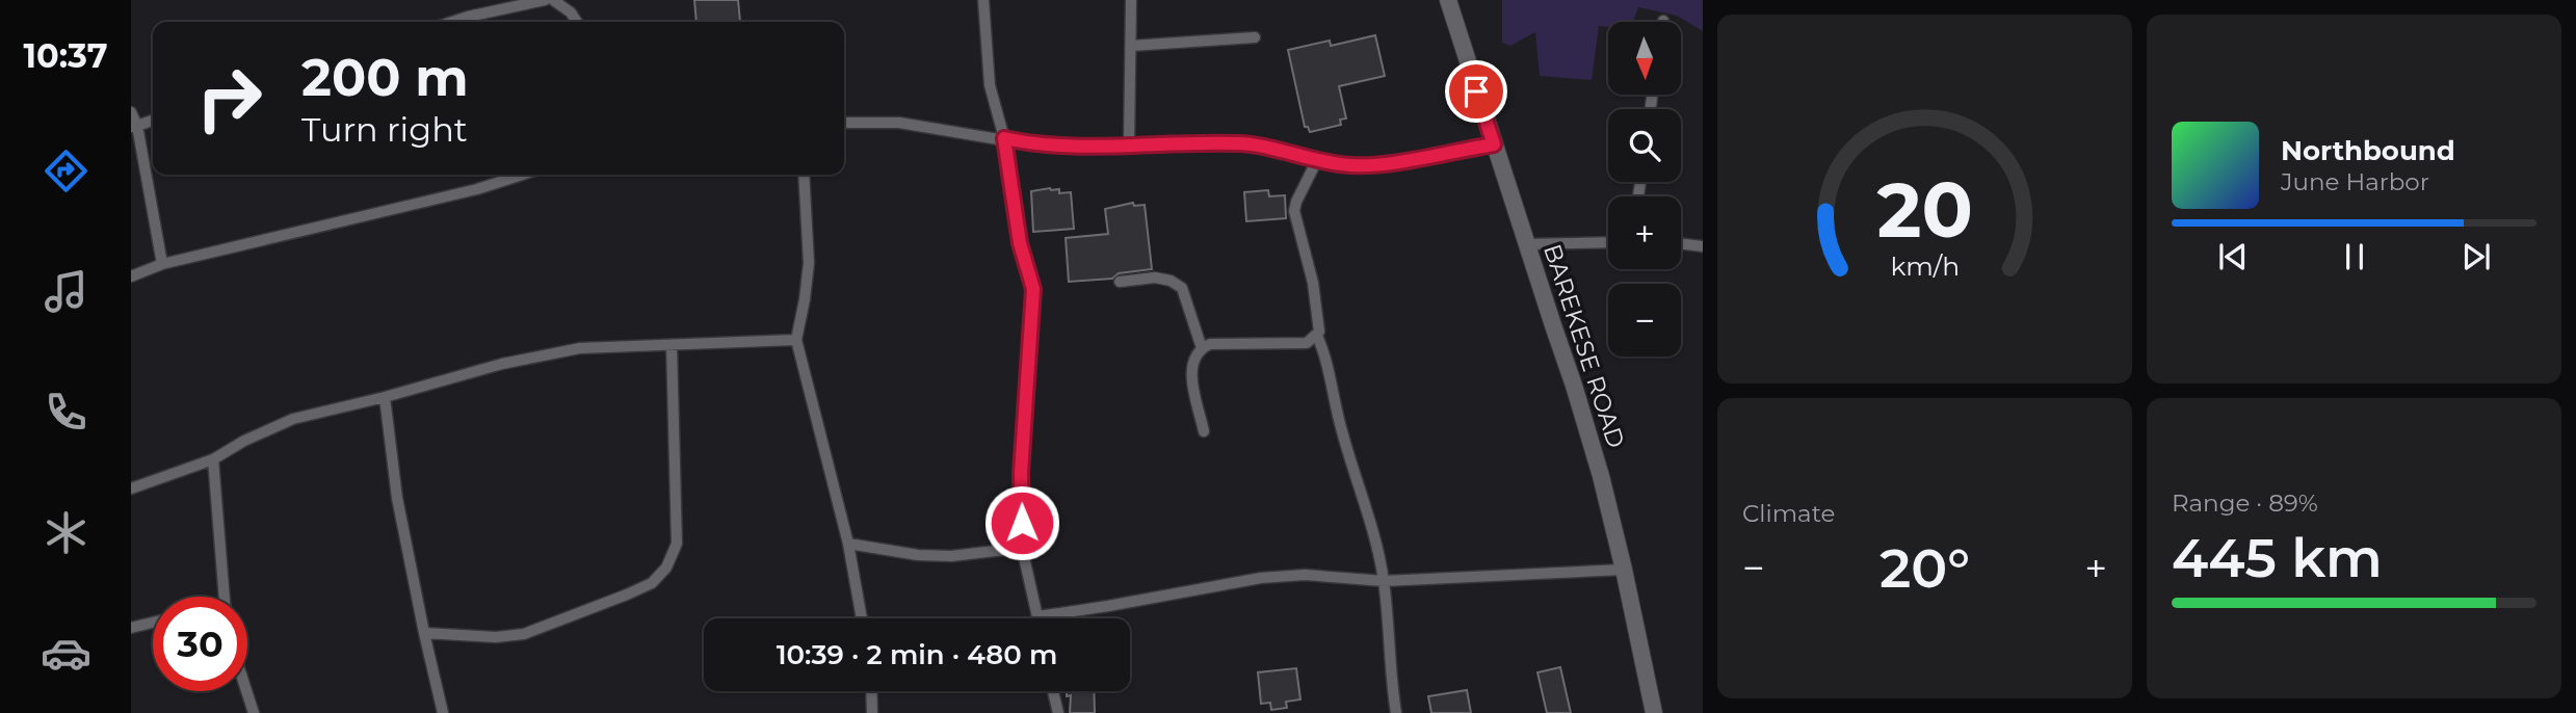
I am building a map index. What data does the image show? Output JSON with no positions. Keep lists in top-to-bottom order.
{
  "streets": {
    "main road": ["BAREKESE ROAD"]
  },
  "north": "bottom",
  "page": {
    "tabs": "10:37",
    "map_buttons": ["+", "−"],
    "turn": ["200 m", "Turn right"],
    "song": ["Northbound", "June Harbor"],
    "tile": [
      "Climate",
      ["Range · 89%", "445 km"]
    ],
    "heat": ["−", "20°", "+"],
    "limit": "30",
    "trip": "10:39 · 2 min · 480 m",
    "gauge": ["20", "km/h"]
  }
}
